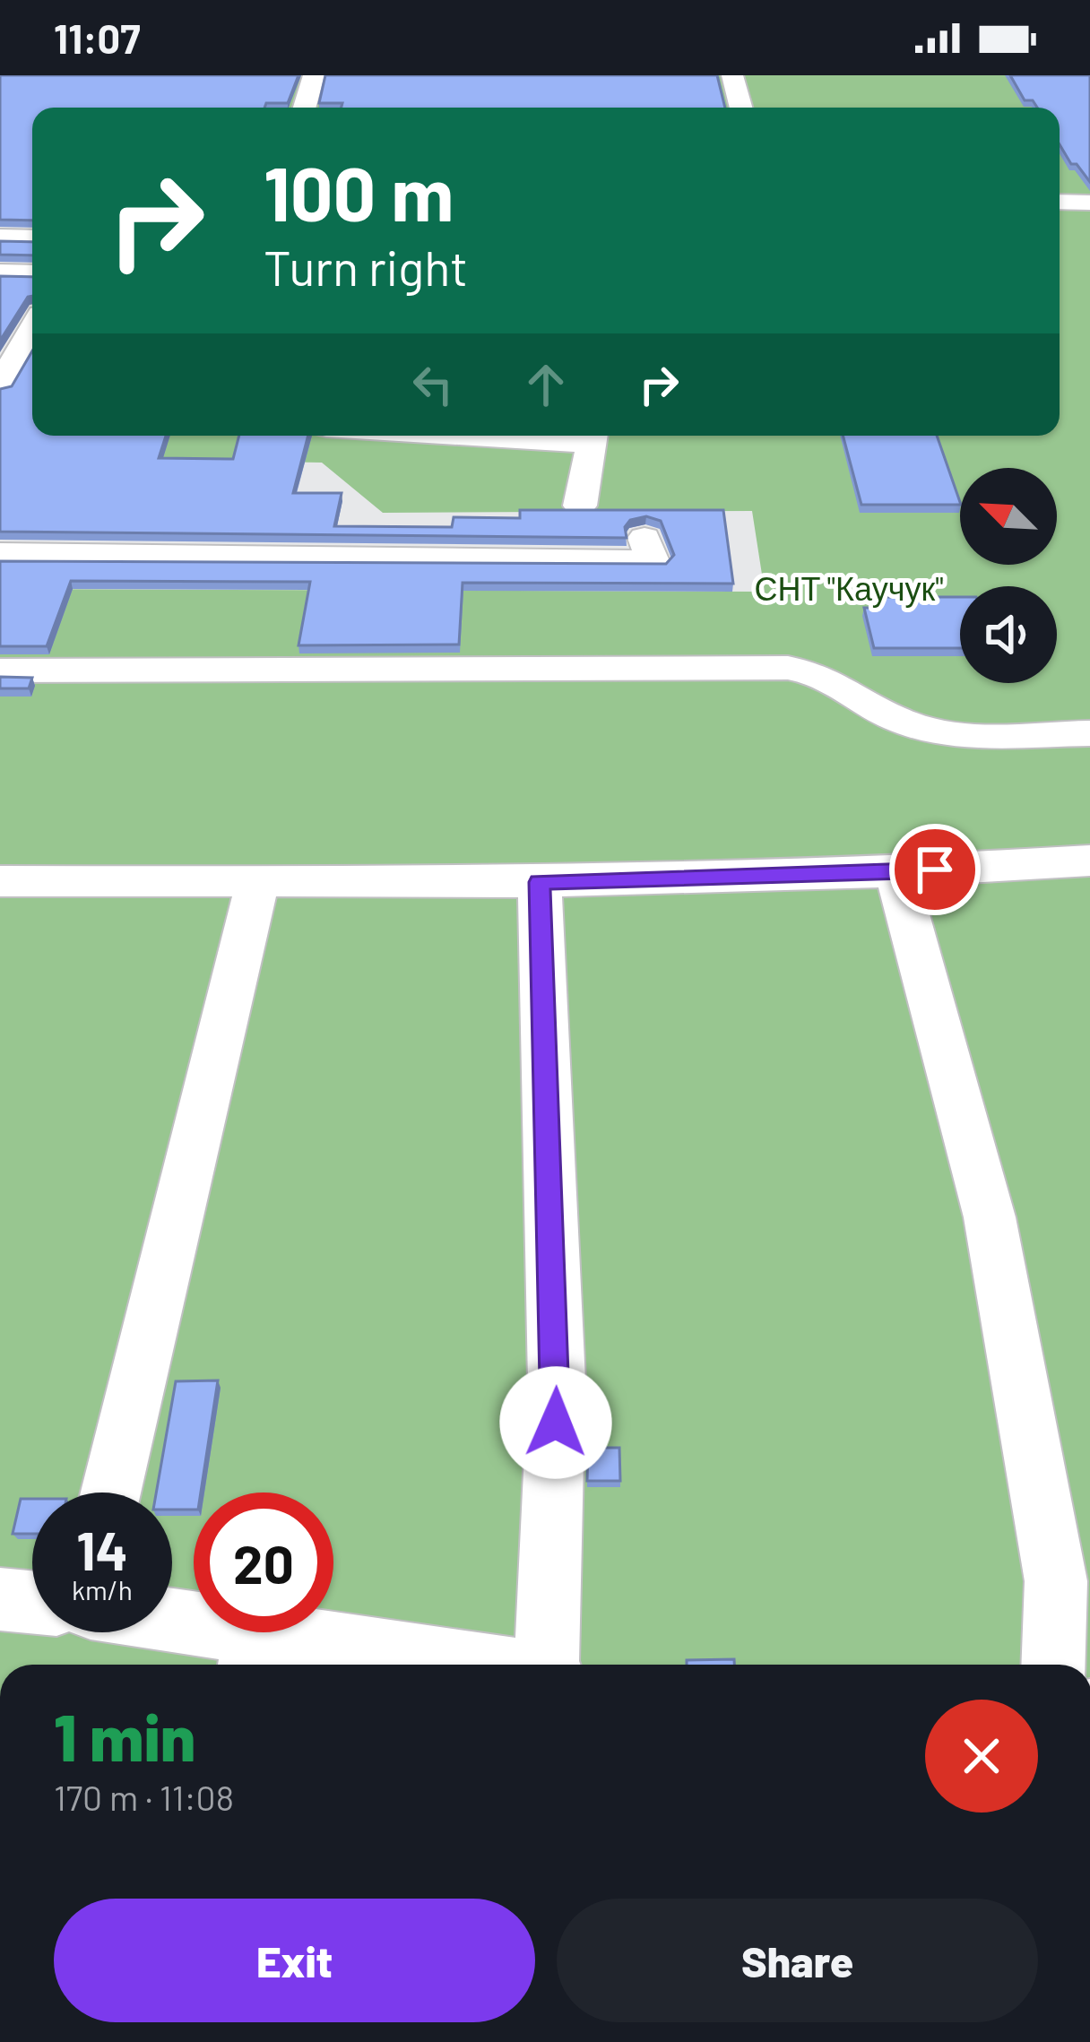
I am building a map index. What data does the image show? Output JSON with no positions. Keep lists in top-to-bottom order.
{
  "parks": ["СНТ \"Каучук\""],
  "north": "top left",
  "page": {
    "status": "11:07",
    "turn": ["100 m", "Turn right"],
    "speed": "14 km/h",
    "limit": "20",
    "heading": ["1 min", "170 m · 11:08"],
    "buttons": ["Exit", "Share"]
  }
}
